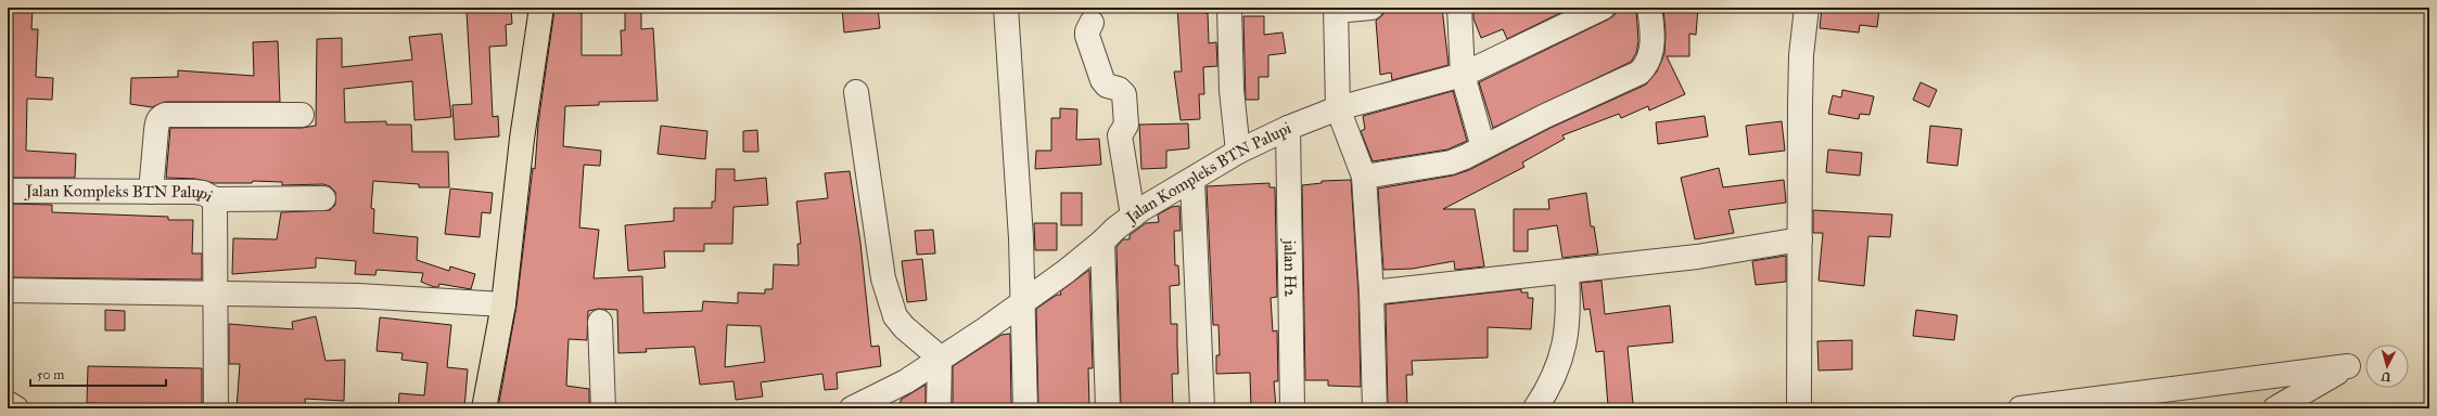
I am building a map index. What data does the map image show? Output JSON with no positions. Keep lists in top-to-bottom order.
{
  "streets": {
    "street": ["Jalan Kompleks BTN Palupi", "jalan H2"]
  },
  "crossings": [
    ["Jalan Kompleks BTN Palupi", "jalan H2"]
  ],
  "scale_bar": "50 m",
  "north": "bottom"
}
